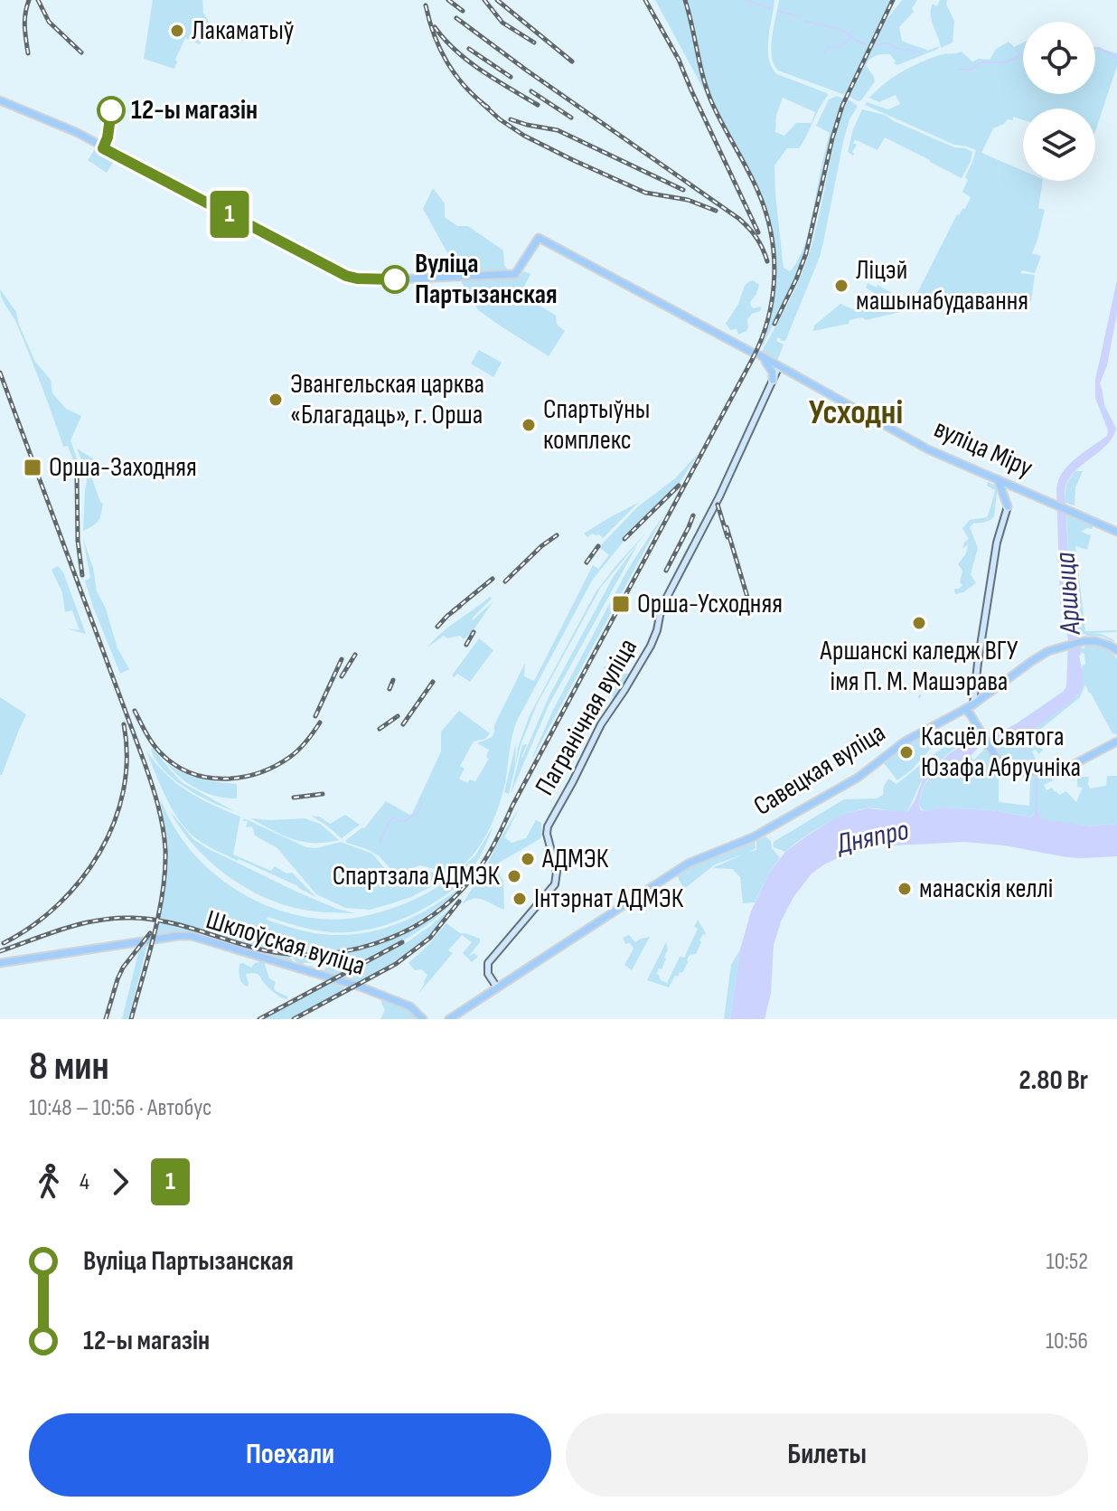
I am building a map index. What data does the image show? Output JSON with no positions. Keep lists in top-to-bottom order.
{
  "streets": {
    "main road": [
      "вуліца Міру",
      "Пагранічная вуліца",
      "Савецкая вуліца",
      "Шклоўская вуліца"
    ]
  },
  "crossings": [
    ["вуліца Міру", "Пагранічная вуліца"],
    ["Пагранічная вуліца", "Савецкая вуліца"]
  ],
  "districts": ["Усходні"],
  "water": ["Аршыца", "Дняпро"],
  "places": {
    "other": [
      "Лакаматыў",
      "12-ы магазін",
      "Вуліца Партызанская",
      "Ліцэй машынабудавання",
      "Эвангельская царква «Благадаць», г. Орша",
      "Спартыўны комплекс",
      "Аршанскі каледж ВГУ імя П. М. Машэрава",
      "Касцёл Святога Юзафа Абручніка",
      "АДМЭК",
      "Спартзала АДМЭК",
      "манаскія келлі",
      "Інтэрнат АДМЭК"
    ],
    "transit": ["Орша-Заходняя", "Орша-Усходняя"]
  },
  "lines": ["bus line 1"],
  "page": {
    "on_map": "1",
    "heading": ["8 мин", "10:48 – 10:56 · Автобус", "2.80 Br"],
    "legs": ["4", "1"],
    "list": [
      {
        "name": "Вуліца Партызанская",
        "value": "10:52"
      },
      {
        "name": "12-ы магазін",
        "value": "10:56"
      }
    ],
    "buttons": ["Поехали", "Билеты"]
  }
}
